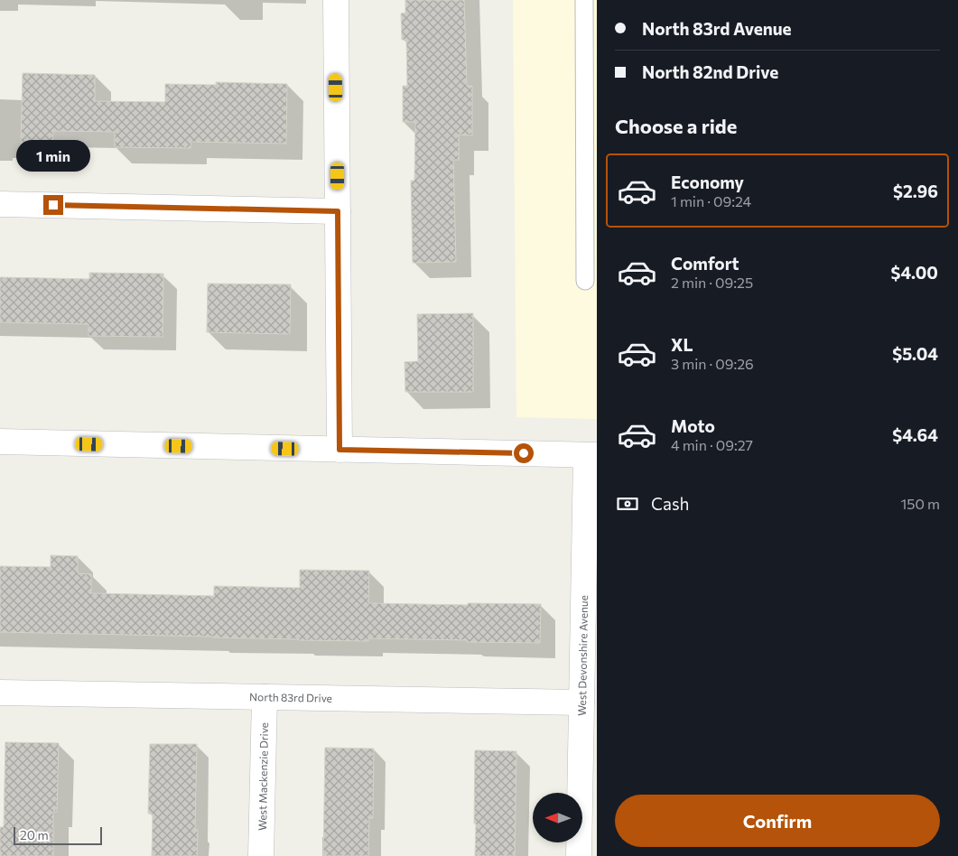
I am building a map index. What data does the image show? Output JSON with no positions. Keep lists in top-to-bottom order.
{
  "streets": {
    "street": ["West Devonshire Avenue", "North 83rd Drive", "West Mackenzie Drive"]
  },
  "crossings": [
    ["West Devonshire Avenue", "North 83rd Drive"],
    ["North 83rd Drive", "West Mackenzie Drive"]
  ],
  "scale_bar": "20 m",
  "north": "left",
  "page": {
    "banner": ["North 83rd Avenue", "North 82nd Drive"],
    "heading": "Choose a ride",
    "bubble": "1 min",
    "list": [
      {
        "name": "Economy",
        "note": "1 min · 09:24",
        "value": "$2.96"
      },
      {
        "name": "Comfort",
        "note": "2 min · 09:25",
        "value": "$4.00"
      },
      {
        "name": "XL",
        "note": "3 min · 09:26",
        "value": "$5.04"
      },
      {
        "name": "Moto",
        "note": "4 min · 09:27",
        "value": "$4.64"
      }
    ],
    "pay": ["Cash", "150 m"],
    "buttons": "Confirm",
    "scale": "20 m"
  }
}
